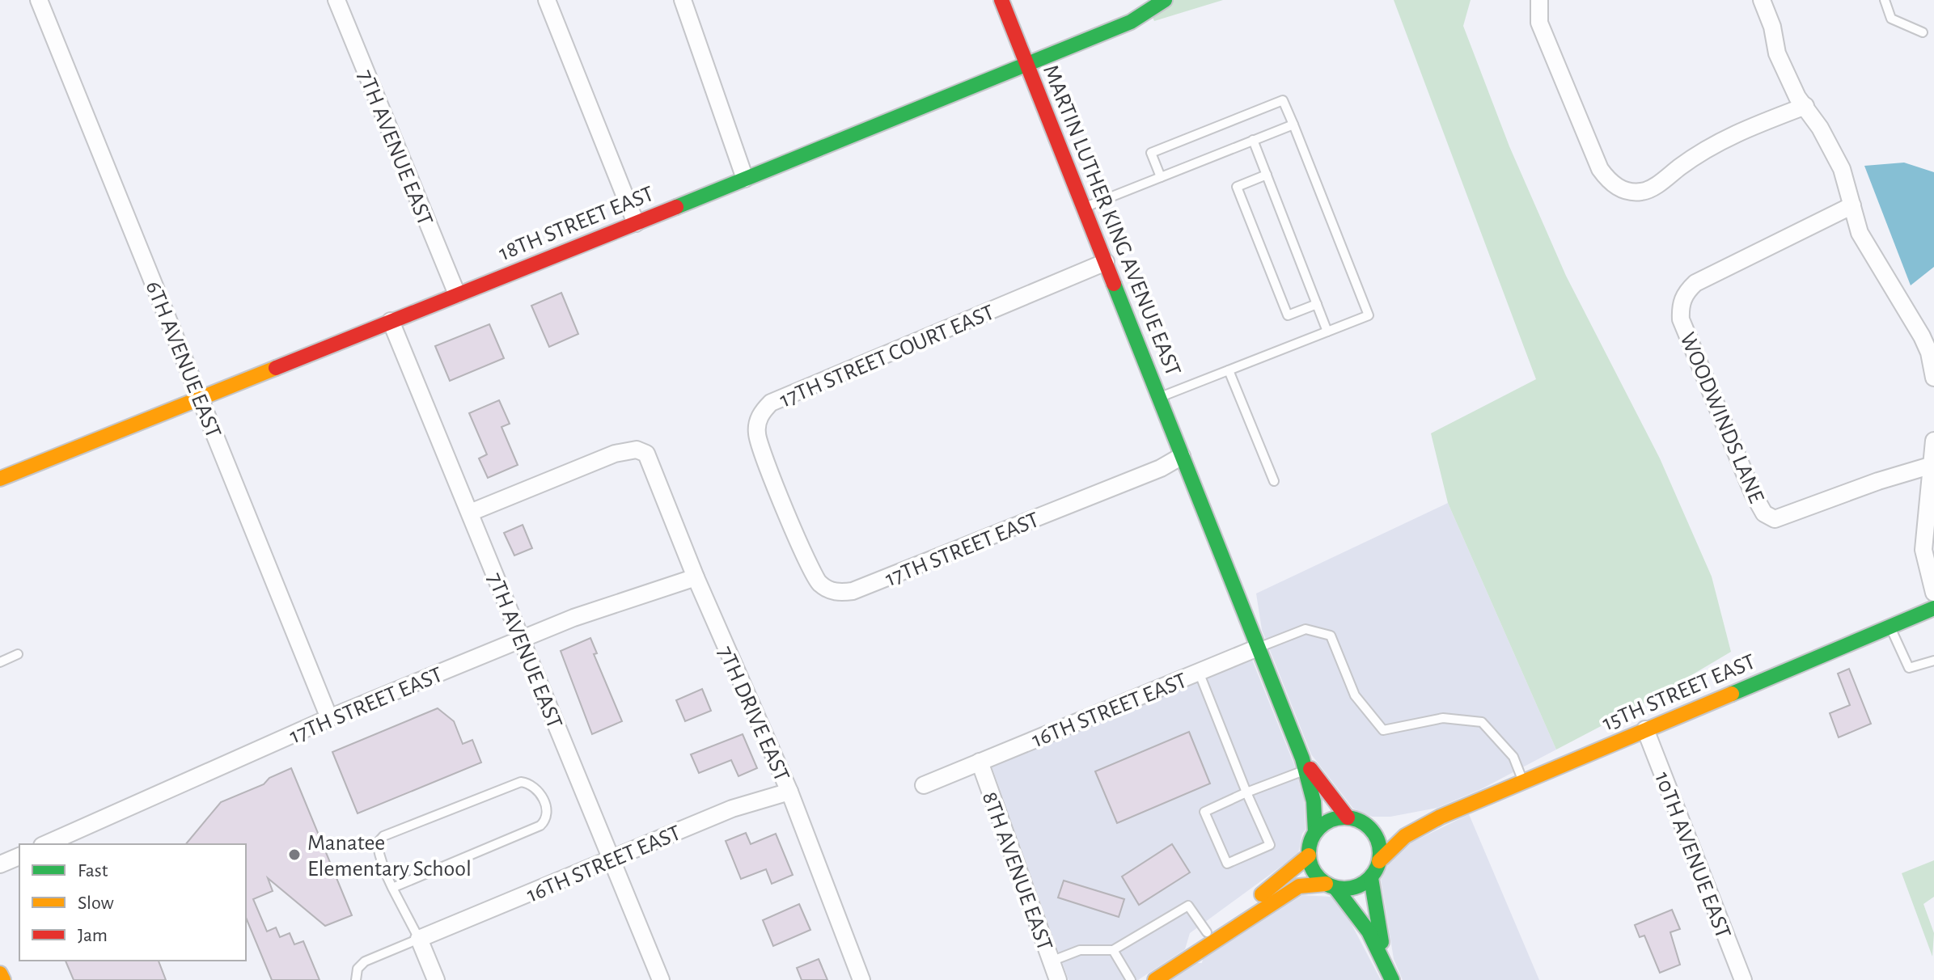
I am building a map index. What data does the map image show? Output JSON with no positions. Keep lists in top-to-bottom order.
{
  "streets": {
    "street": [
      "7TH AVENUE EAST",
      "MARTIN LUTHER KING AVENUE EAST",
      "18TH STREET EAST",
      "17TH STREET COURT EAST",
      "6TH AVENUE EAST",
      "WOODWINDS LANE",
      "17TH STREET EAST",
      "15TH STREET EAST",
      "16TH STREET EAST",
      "7TH DRIVE EAST",
      "10TH AVENUE EAST",
      "8TH AVENUE EAST"
    ]
  },
  "crossings": [
    ["7TH AVENUE EAST", "18TH STREET EAST"],
    ["7TH AVENUE EAST", "17TH STREET EAST"],
    ["7TH AVENUE EAST", "16TH STREET EAST"],
    ["7TH AVENUE EAST", "7TH DRIVE EAST"],
    ["MARTIN LUTHER KING AVENUE EAST", "18TH STREET EAST"],
    ["MARTIN LUTHER KING AVENUE EAST", "17TH STREET COURT EAST"],
    ["MARTIN LUTHER KING AVENUE EAST", "17TH STREET EAST"],
    ["MARTIN LUTHER KING AVENUE EAST", "16TH STREET EAST"],
    ["18TH STREET EAST", "6TH AVENUE EAST"],
    ["17TH STREET COURT EAST", "17TH STREET EAST"],
    ["6TH AVENUE EAST", "17TH STREET EAST"],
    ["17TH STREET EAST", "7TH DRIVE EAST"],
    ["15TH STREET EAST", "10TH AVENUE EAST"],
    ["16TH STREET EAST", "7TH DRIVE EAST"],
    ["16TH STREET EAST", "8TH AVENUE EAST"]
  ],
  "places": ["Manatee Elementary School"],
  "legend": ["Fast", "Slow", "Jam"]
}
